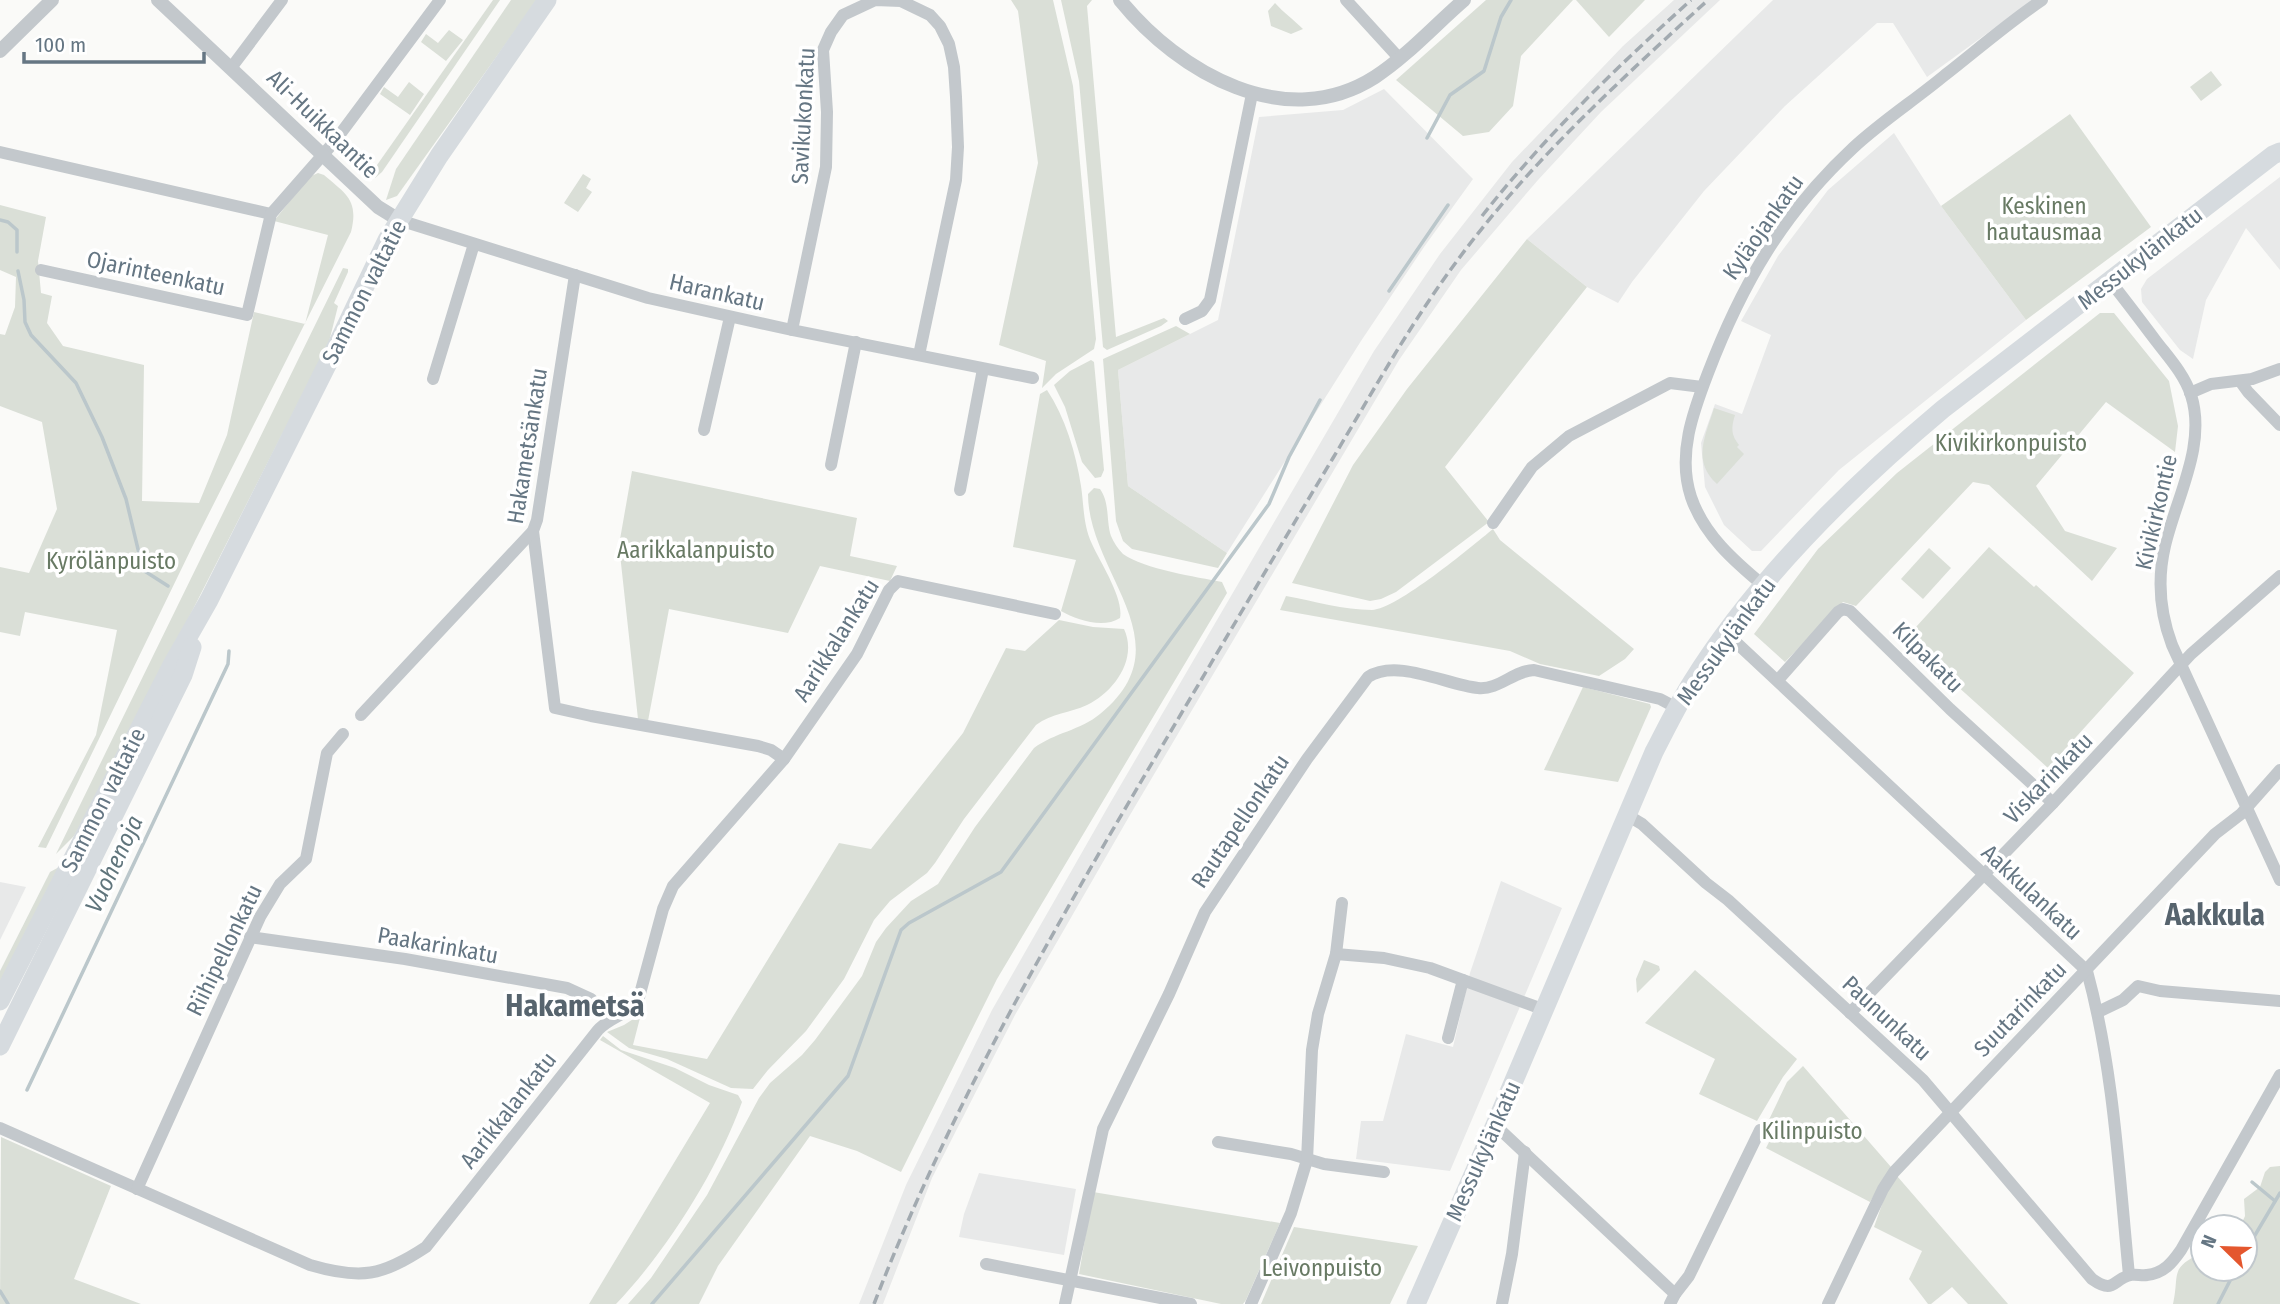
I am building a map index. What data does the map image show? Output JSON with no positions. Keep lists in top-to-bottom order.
{
  "streets": {
    "main road": ["Messukylänkatu", "Sammon valtatie"],
    "street": [
      "Savikukonkatu",
      "Ali-Huikkaantie",
      "Kyläojankatu",
      "Ojarinteenkatu",
      "Harankatu",
      "Hakametsänkatu",
      "Kivikirkontie",
      "Aarikkalankatu",
      "Kilpakatu",
      "Viskarinkatu",
      "Rautapellonkatu",
      "Aakkulankatu",
      "Paakarinkatu",
      "Riihipellonkatu",
      "Suutarinkatu",
      "Paununkatu"
    ]
  },
  "crossings": [
    ["Savikukonkatu", "Harankatu"],
    ["Ali-Huikkaantie", "Ojarinteenkatu"],
    ["Ali-Huikkaantie", "Sammon valtatie"],
    ["Ali-Huikkaantie", "Harankatu"],
    ["Kyläojankatu", "Messukylänkatu"],
    ["Messukylänkatu", "Kivikirkontie"],
    ["Messukylänkatu", "Rautapellonkatu"],
    ["Messukylänkatu", "Aakkulankatu"],
    ["Messukylänkatu", "Paununkatu"],
    ["Sammon valtatie", "Harankatu"],
    ["Harankatu", "Hakametsänkatu"],
    ["Hakametsänkatu", "Aarikkalankatu"],
    ["Kivikirkontie", "Viskarinkatu"],
    ["Kivikirkontie", "Suutarinkatu"],
    ["Aarikkalankatu", "Paakarinkatu"],
    ["Aarikkalankatu", "Riihipellonkatu"],
    ["Kilpakatu", "Viskarinkatu"],
    ["Kilpakatu", "Aakkulankatu"],
    ["Viskarinkatu", "Aakkulankatu"],
    ["Viskarinkatu", "Paununkatu"],
    ["Aakkulankatu", "Suutarinkatu"],
    ["Aakkulankatu", "Paununkatu"],
    ["Paakarinkatu", "Riihipellonkatu"],
    ["Suutarinkatu", "Paununkatu"]
  ],
  "districts": ["Aakkula", "Hakametsä"],
  "water": ["Vuohenoja"],
  "parks": [
    "Keskinen hautausmaa",
    "Kivikirkonpuisto",
    "Aarikkalanpuisto",
    "Kyrölänpuisto",
    "Kilinpuisto",
    "Leivonpuisto"
  ],
  "scale_bar": "100 m",
  "north": "top left"
}
